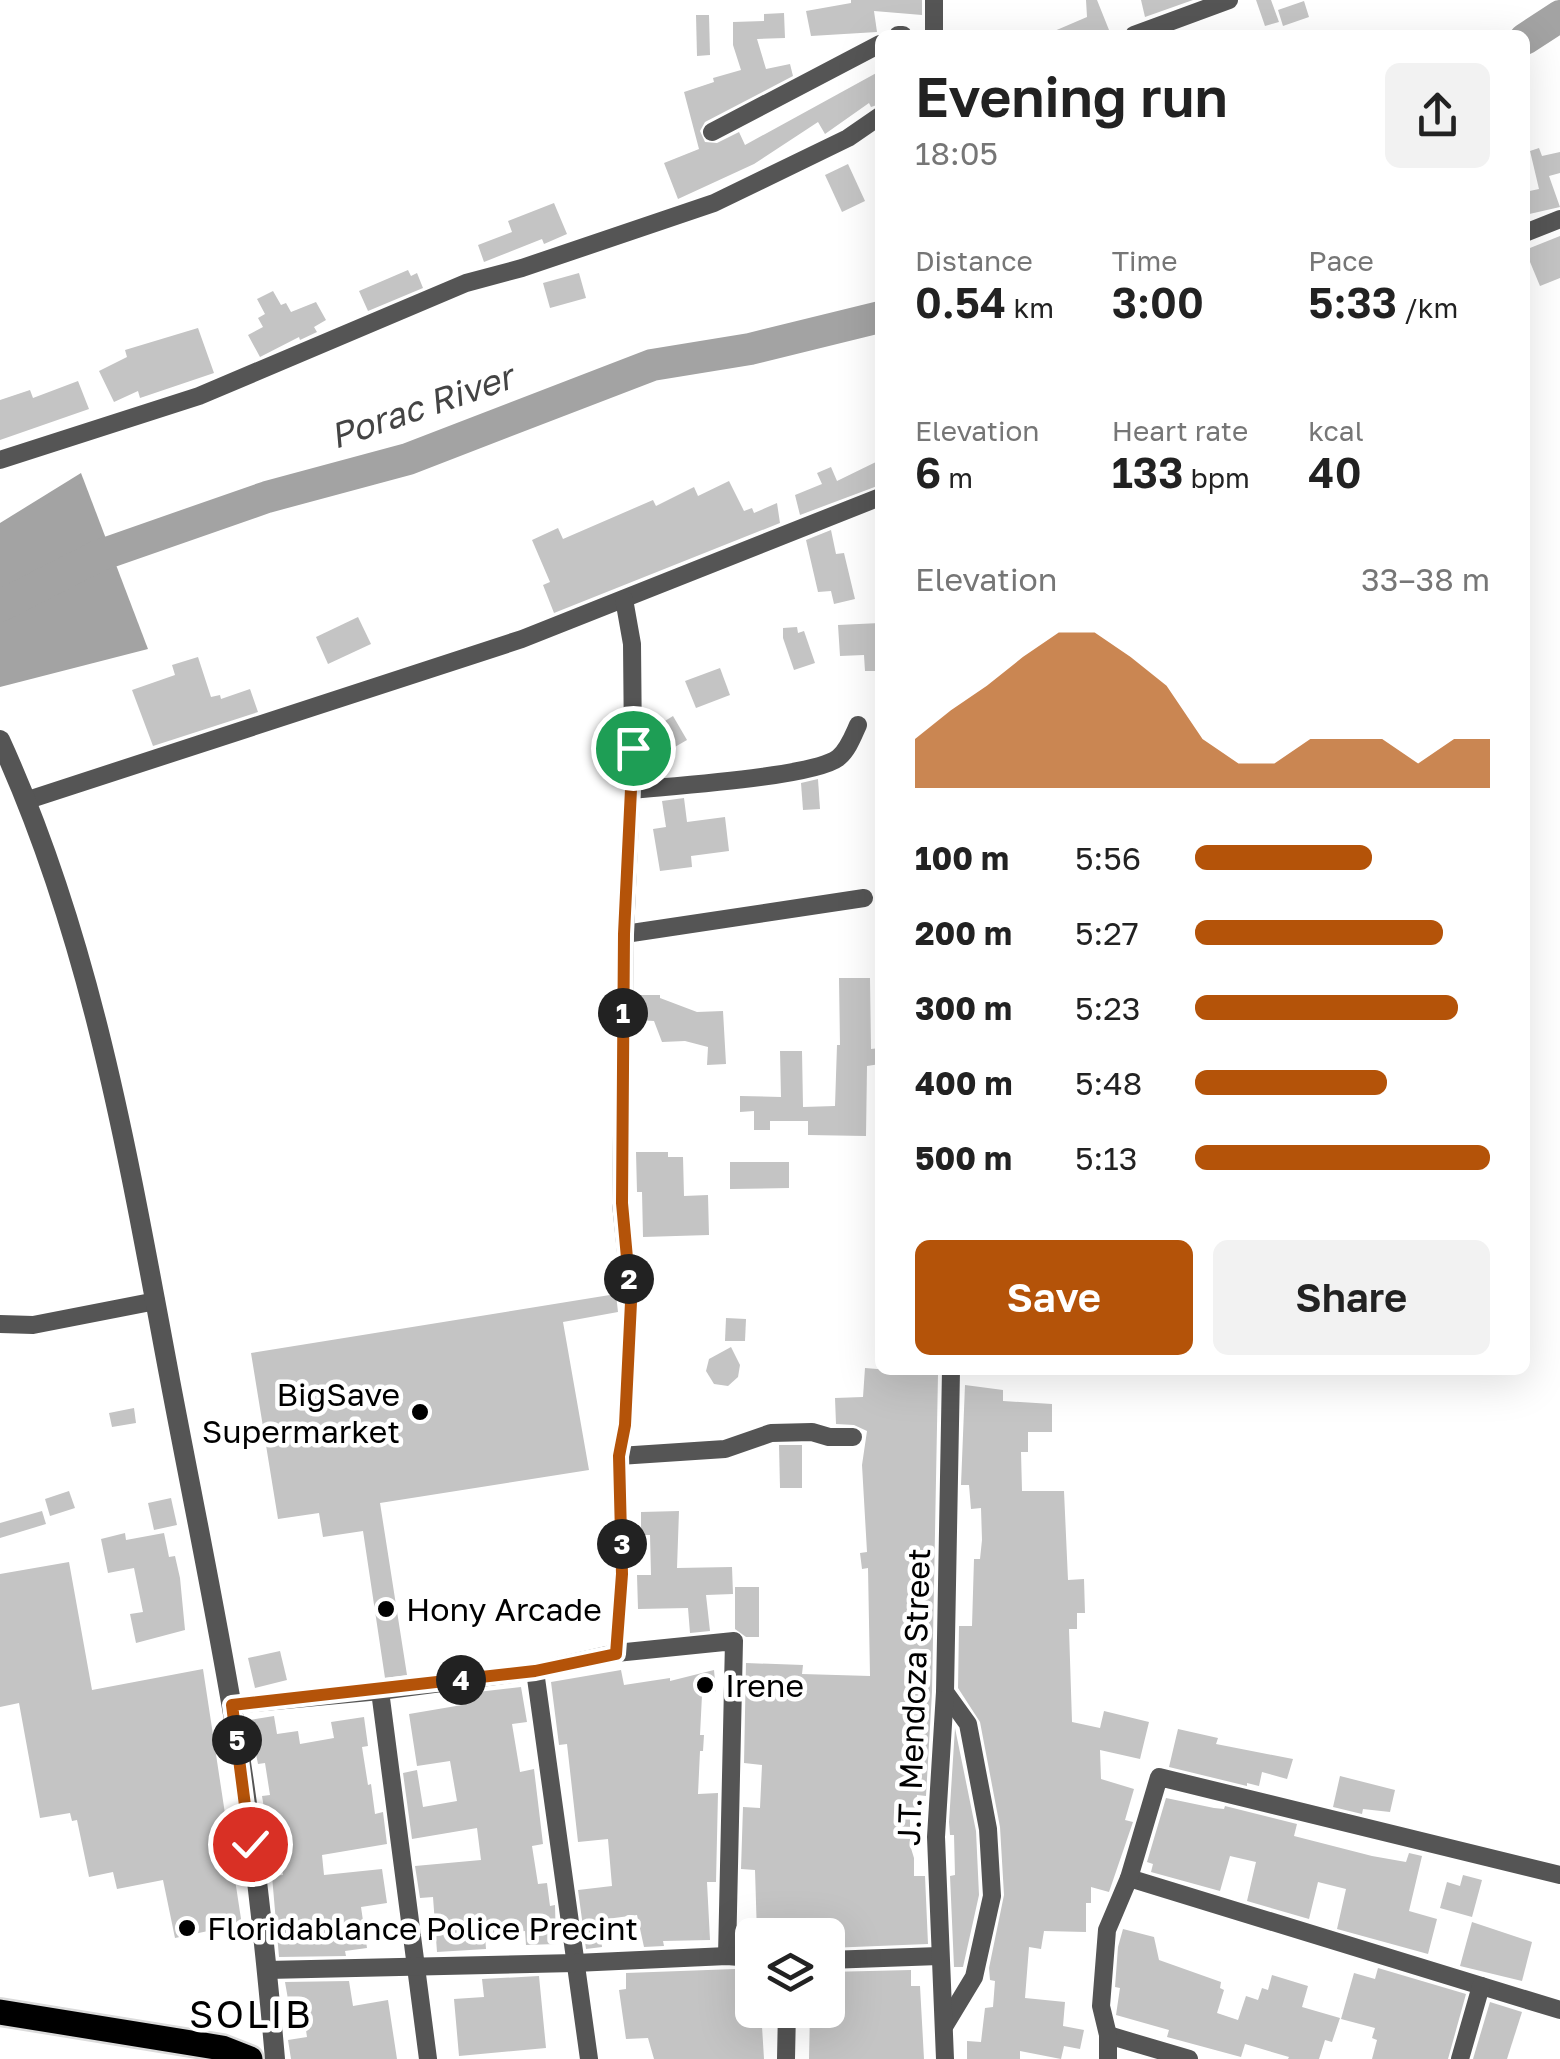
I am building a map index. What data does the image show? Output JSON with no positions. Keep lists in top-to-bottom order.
{
  "streets": {
    "street": ["J.T. Mendoza Street"]
  },
  "districts": ["SOLIB"],
  "water": ["Porac River"],
  "places": [
    "BigSave Supermarket",
    "Hony Arcade",
    "Irene",
    "Floridablance Police Precint"
  ],
  "page": {
    "heading": ["Evening run", "18:05"],
    "stats": [
      ["Distance", "0.54 km"],
      ["Time", "3:00"],
      ["Pace", "5:33 /km"],
      ["Elevation", "6 m"],
      ["Heart rate", "133 bpm"],
      ["kcal", "40"]
    ],
    "chart": ["Elevation", "33–38 m"],
    "list": [
      {
        "name": "100 m",
        "note": "5:56"
      },
      {
        "name": "200 m",
        "note": "5:27"
      },
      {
        "name": "300 m",
        "note": "5:23"
      },
      {
        "name": "400 m",
        "note": "5:48"
      },
      {
        "name": "500 m",
        "note": "5:13"
      }
    ],
    "pins": [
      "1",
      "2",
      "3",
      "4",
      "5"
    ],
    "buttons": ["Save", "Share"]
  }
}
